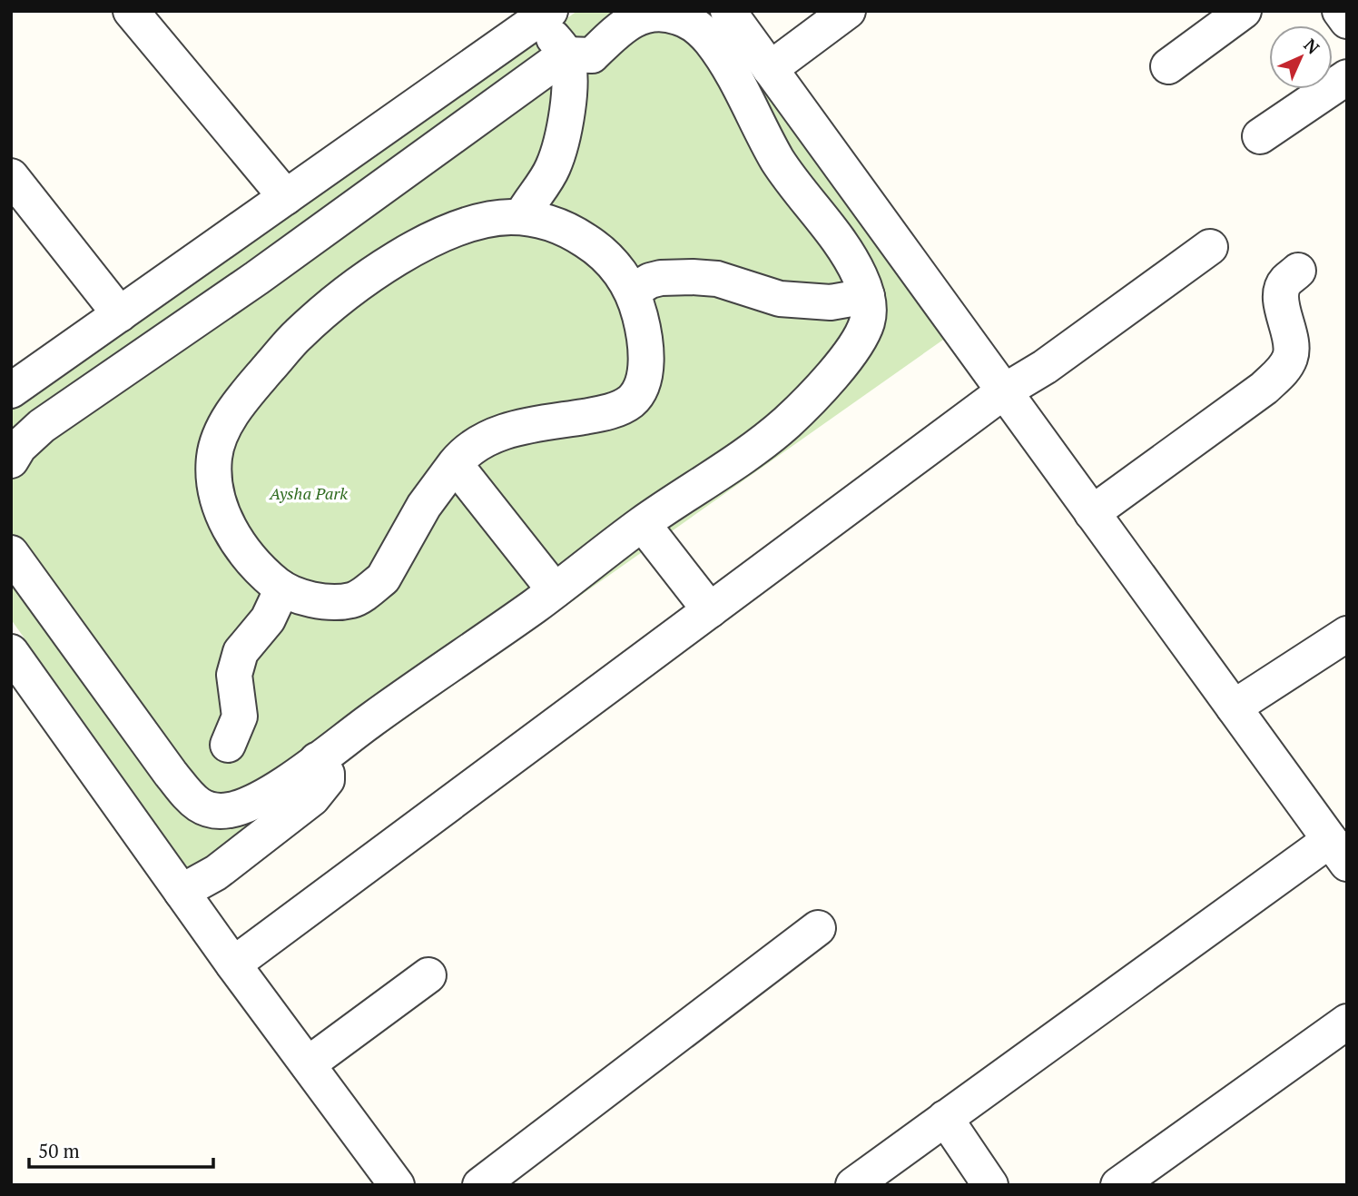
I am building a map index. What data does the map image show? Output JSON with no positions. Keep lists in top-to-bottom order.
{
  "parks": ["Aysha Park"],
  "scale_bar": "50 m",
  "north": "top right"
}
